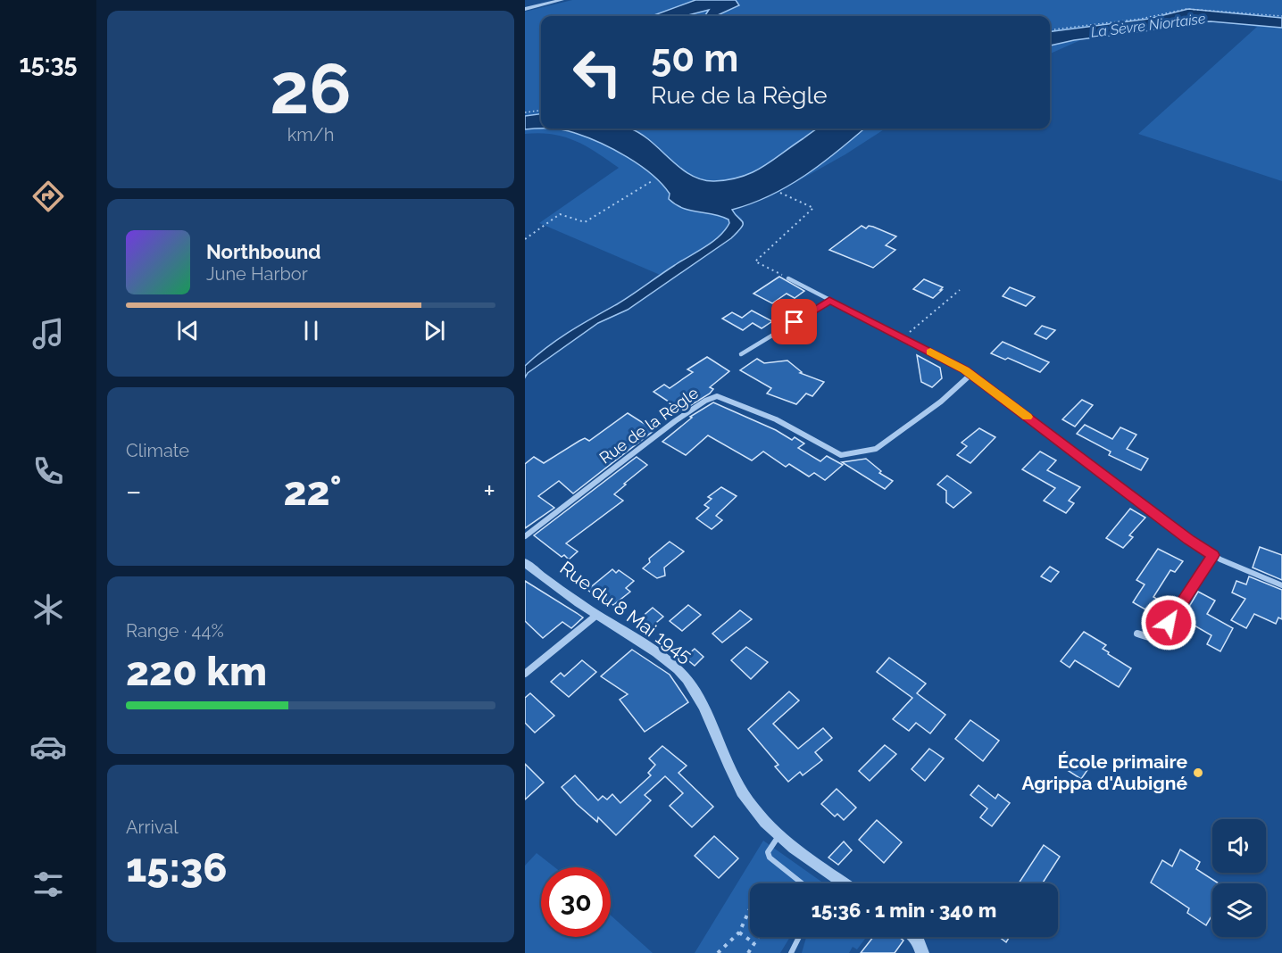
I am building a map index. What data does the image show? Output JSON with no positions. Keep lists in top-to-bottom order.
{
  "streets": {
    "street": ["Rue de la Règle", "Rue du 8 Mai 1945"]
  },
  "water": ["La Sèvre Niortaise"],
  "places": ["École primaire Agrippa d'Aubigné"],
  "page": {
    "tabs": "15:35",
    "tile": [
      ["26", "km/h"],
      "Climate",
      ["Range · 44%", "220 km"],
      ["Arrival", "15:36"]
    ],
    "turn": ["50 m", "Rue de la Règle"],
    "song": ["Northbound", "June Harbor"],
    "heat": ["−", "22°", "+"],
    "limit": "30",
    "trip": "15:36 · 1 min · 340 m"
  }
}
